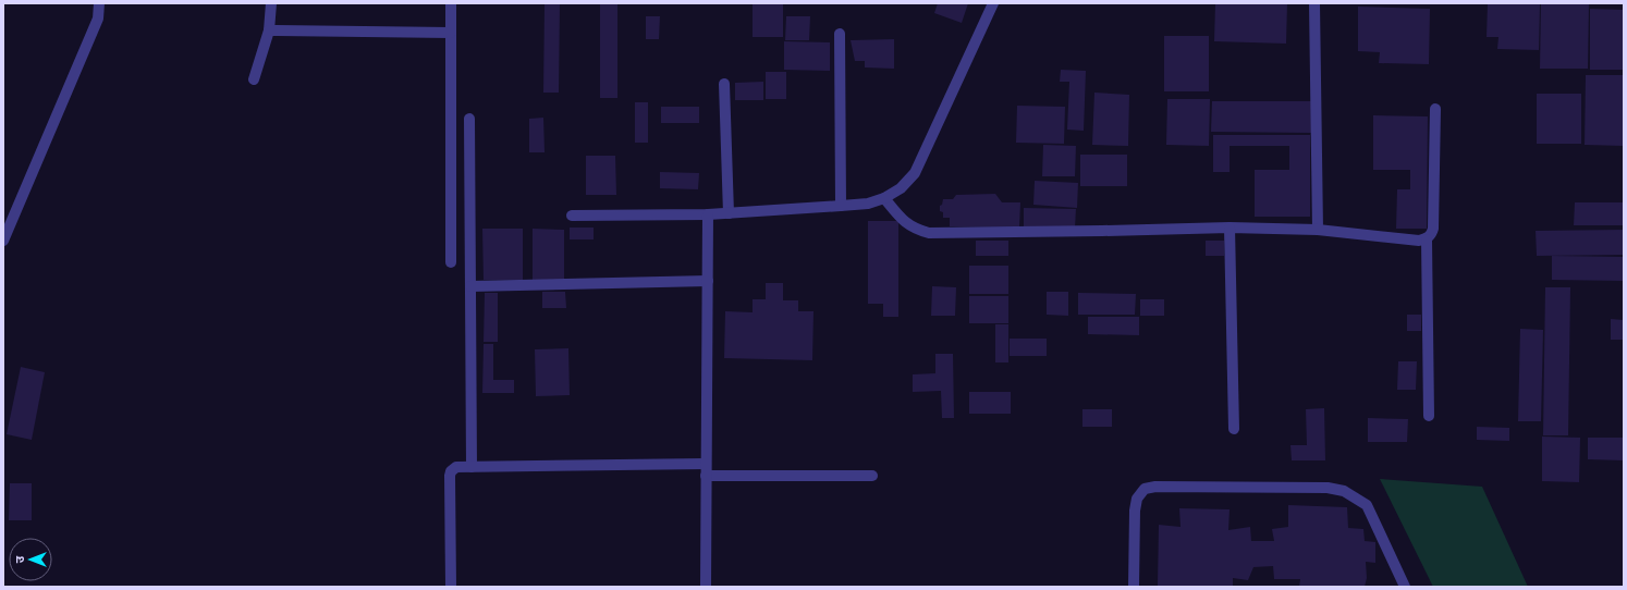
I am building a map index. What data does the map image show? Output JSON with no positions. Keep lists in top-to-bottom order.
{
  "north": "left"
}
